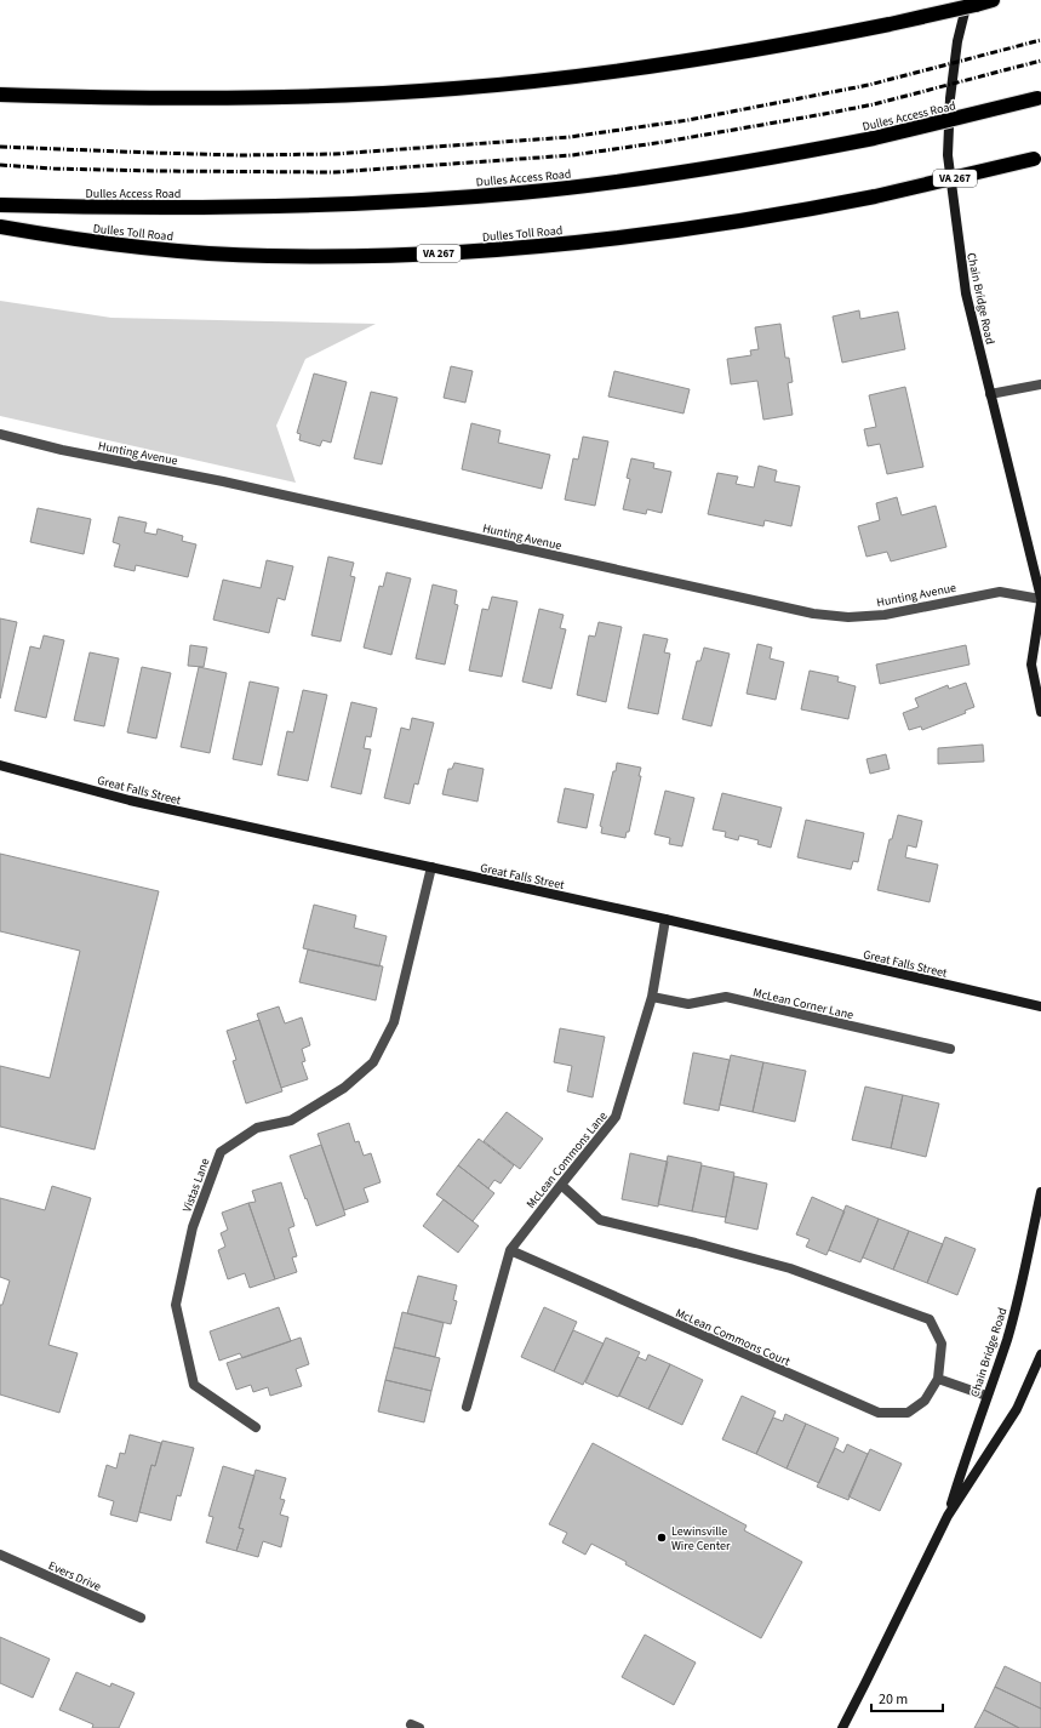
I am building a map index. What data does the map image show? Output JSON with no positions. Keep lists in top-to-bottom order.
{
  "streets": {
    "highway": ["Dulles Access Road", "VA 267", "Dulles Toll Road"],
    "main road": ["Chain Bridge Road", "Great Falls Street"],
    "street": [
      "Hunting Avenue",
      "McLean Corner Lane",
      "McLean Commons Lane",
      "Vistas Lane",
      "McLean Commons Court",
      "Evers Drive"
    ]
  },
  "crossings": [
    ["Chain Bridge Road", "Hunting Avenue"],
    ["Great Falls Street", "McLean Commons Lane"],
    ["Great Falls Street", "Vistas Lane"],
    ["McLean Corner Lane", "McLean Commons Lane"],
    ["McLean Commons Lane", "McLean Commons Court"]
  ],
  "places": ["Lewinsville Wire Center"],
  "scale_bar": "20 m"
}
